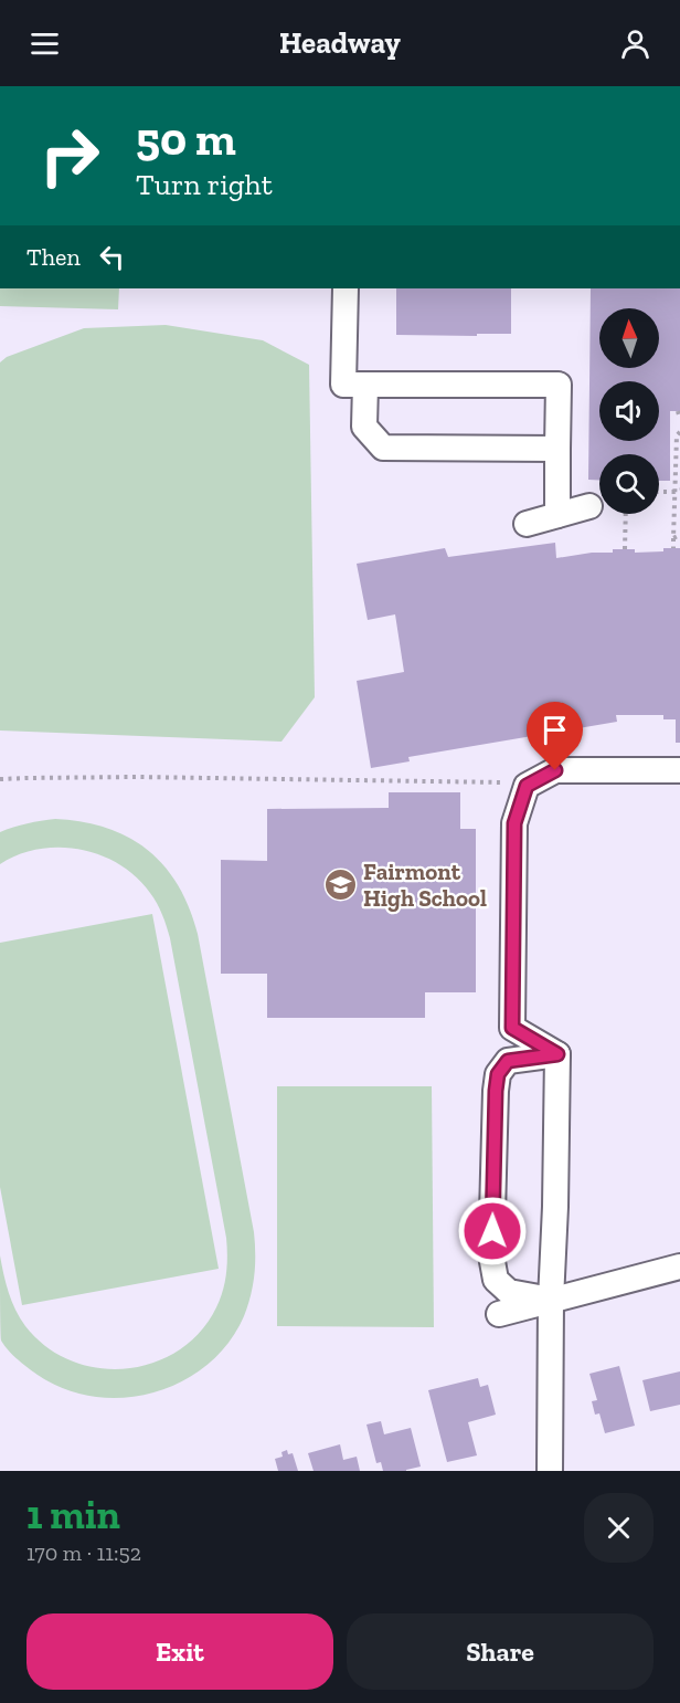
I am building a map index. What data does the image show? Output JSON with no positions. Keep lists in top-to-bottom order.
{
  "places": {
    "school or university": ["Fairmont High School"]
  },
  "north": "top",
  "page": {
    "header": "Headway",
    "turn": ["50 m", "Turn right"],
    "then": "Then",
    "heading": ["1 min", "170 m · 11:52"],
    "buttons": ["Exit", "Share"]
  }
}
